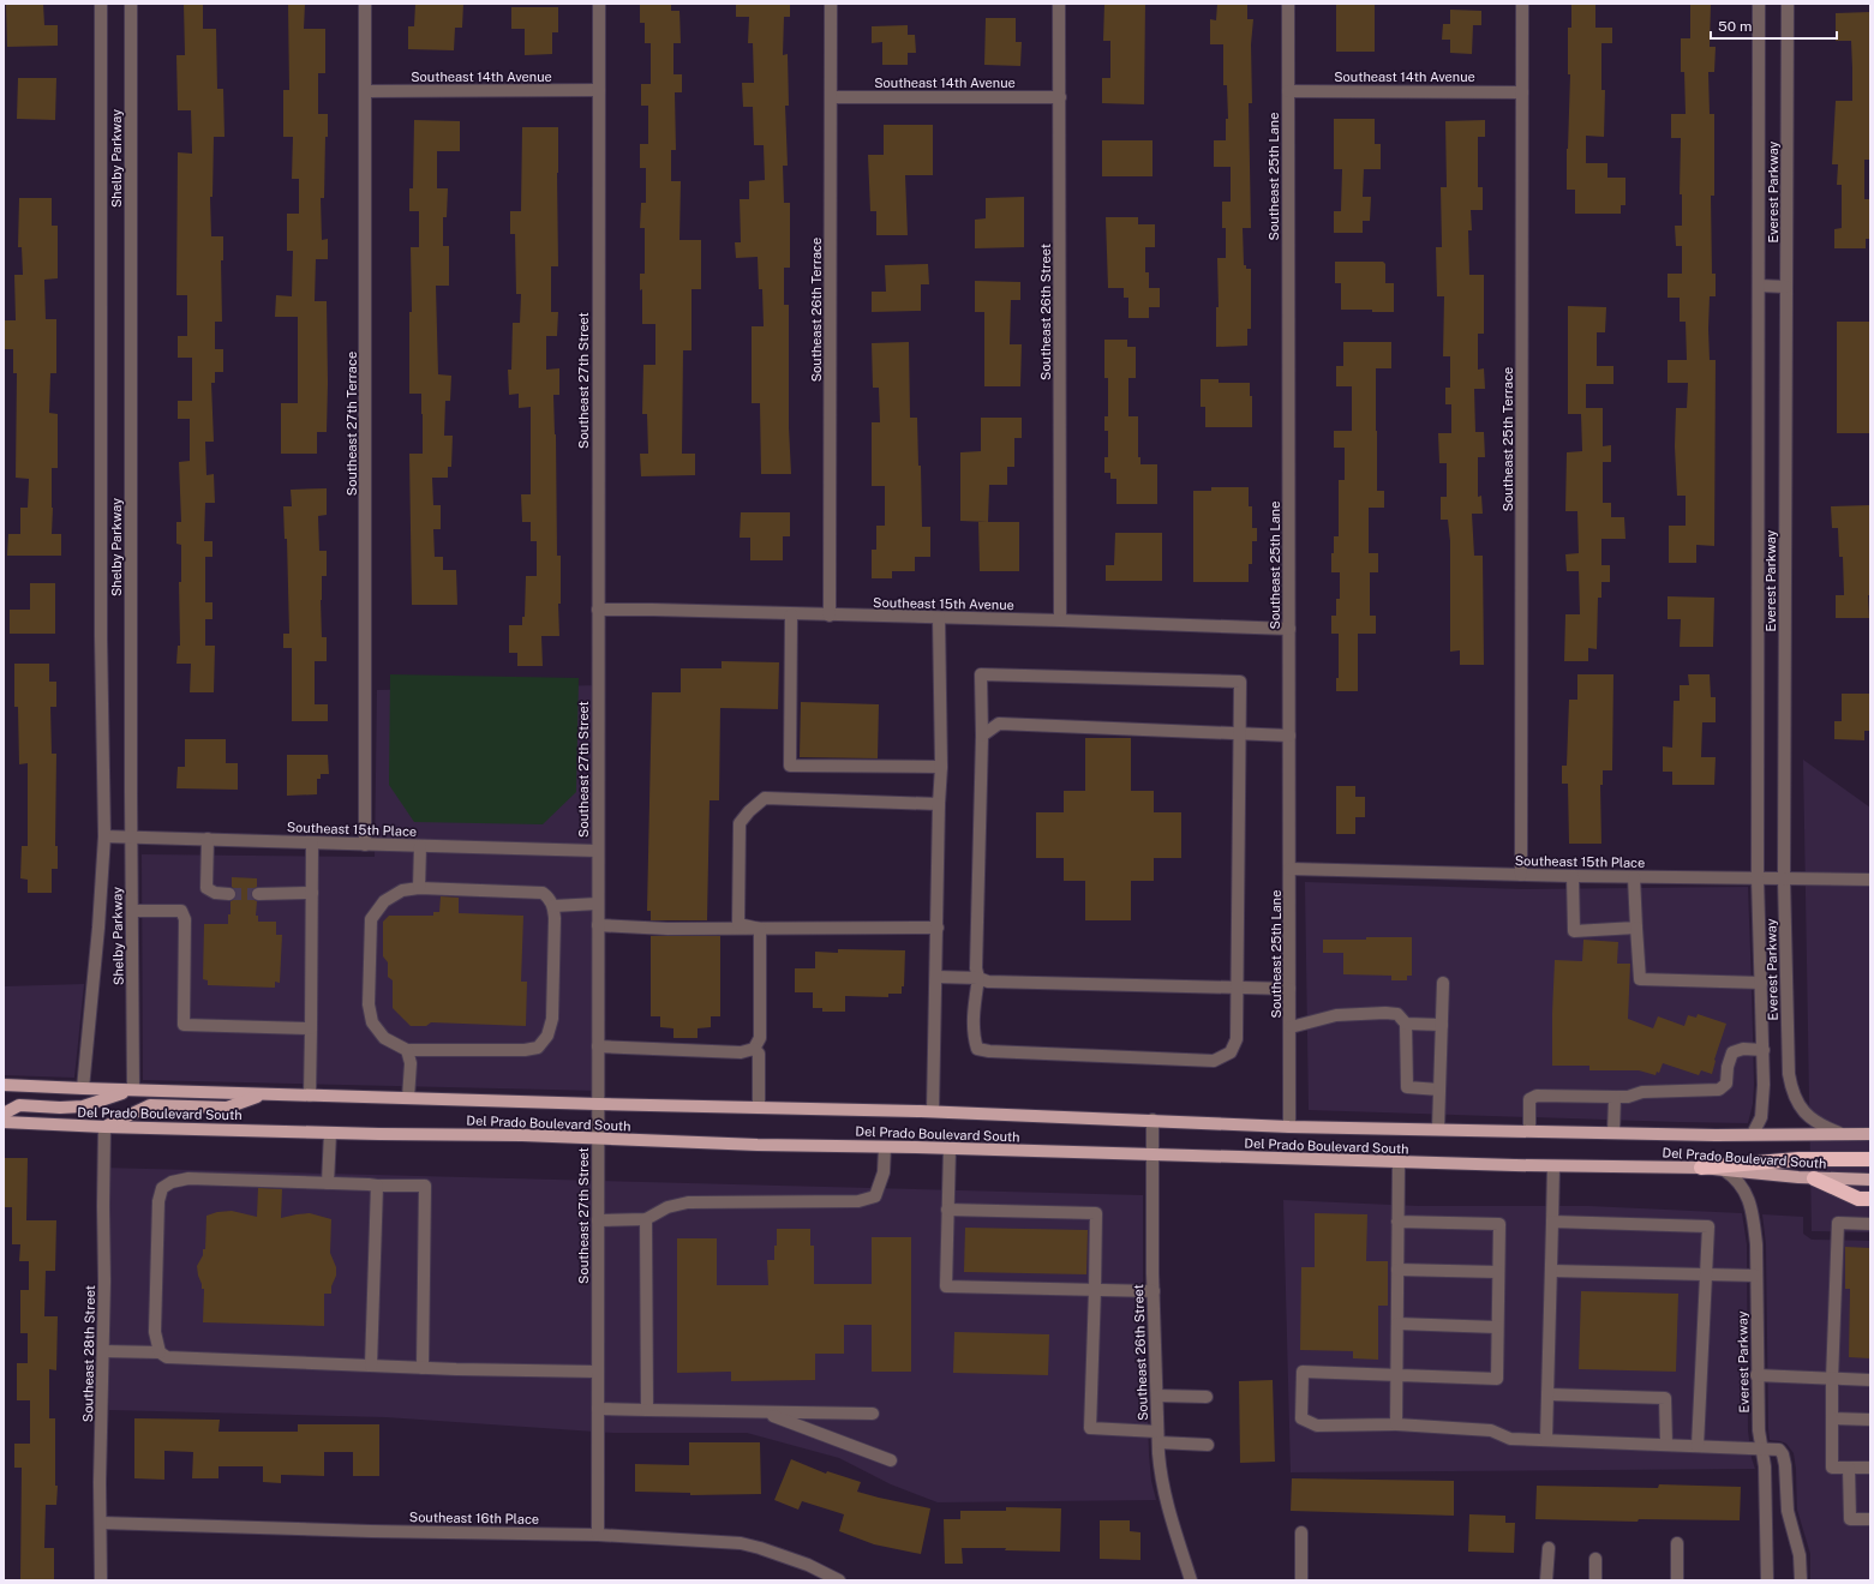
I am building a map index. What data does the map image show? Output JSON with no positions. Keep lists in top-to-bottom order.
{
  "streets": {
    "main road": ["Del Prado Boulevard South"],
    "street": [
      "Southeast 14th Avenue",
      "Shelby Parkway",
      "Southeast 25th Lane",
      "Everest Parkway",
      "Southeast 26th Terrace",
      "Southeast 26th Street",
      "Southeast 27th Street",
      "Southeast 27th Terrace",
      "Southeast 25th Terrace",
      "Southeast 15th Avenue",
      "Southeast 15th Place",
      "Southeast 28th Street",
      "Southeast 16th Place"
    ]
  },
  "crossings": [
    ["Southeast 14th Avenue", "Southeast 25th Lane"],
    ["Southeast 14th Avenue", "Southeast 26th Terrace"],
    ["Southeast 14th Avenue", "Southeast 26th Street"],
    ["Southeast 14th Avenue", "Southeast 27th Street"],
    ["Southeast 14th Avenue", "Southeast 27th Terrace"],
    ["Southeast 14th Avenue", "Southeast 25th Terrace"],
    ["Shelby Parkway", "Southeast 15th Place"],
    ["Shelby Parkway", "Del Prado Boulevard South"],
    ["Southeast 25th Lane", "Southeast 15th Avenue"],
    ["Southeast 25th Lane", "Southeast 15th Place"],
    ["Southeast 25th Lane", "Del Prado Boulevard South"],
    ["Everest Parkway", "Southeast 15th Place"],
    ["Everest Parkway", "Del Prado Boulevard South"],
    ["Southeast 26th Terrace", "Southeast 15th Avenue"],
    ["Southeast 26th Street", "Southeast 15th Avenue"],
    ["Southeast 26th Street", "Del Prado Boulevard South"],
    ["Southeast 27th Street", "Southeast 15th Avenue"],
    ["Southeast 27th Street", "Southeast 15th Place"],
    ["Southeast 27th Street", "Del Prado Boulevard South"],
    ["Southeast 27th Street", "Southeast 16th Place"],
    ["Southeast 27th Terrace", "Southeast 15th Place"],
    ["Southeast 25th Terrace", "Southeast 15th Place"],
    ["Del Prado Boulevard South", "Southeast 28th Street"],
    ["Southeast 28th Street", "Southeast 16th Place"]
  ],
  "scale_bar": "50 m"
}
